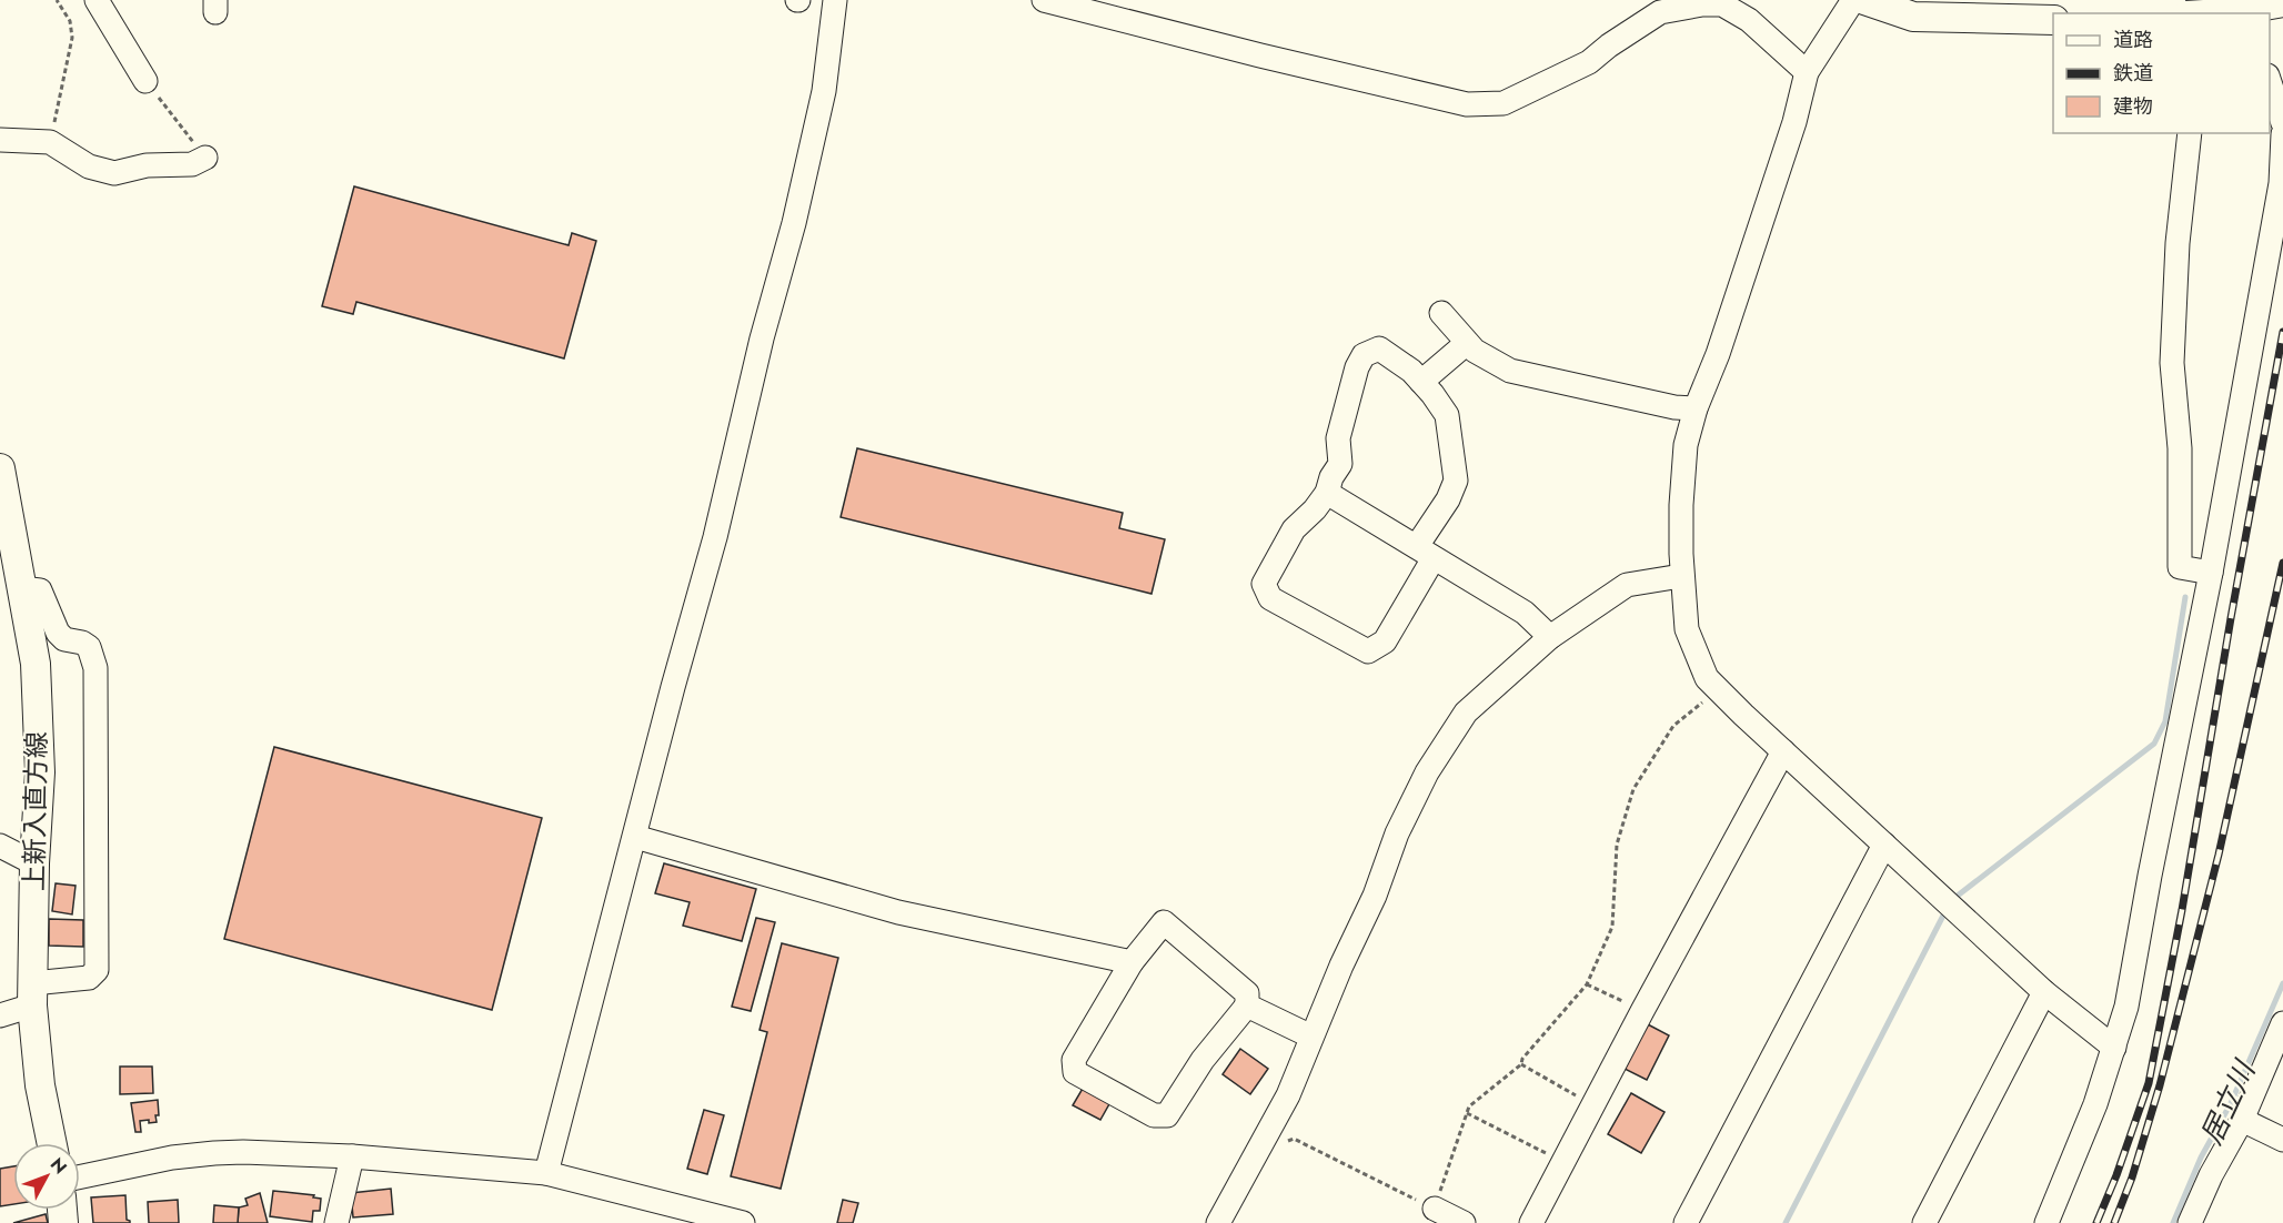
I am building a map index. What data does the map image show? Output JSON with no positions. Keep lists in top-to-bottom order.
{
  "streets": {
    "main road": ["上新入直方線"]
  },
  "water": ["居立川"],
  "legend": ["道路", "鉄道", "建物"],
  "north": "top right"
}
